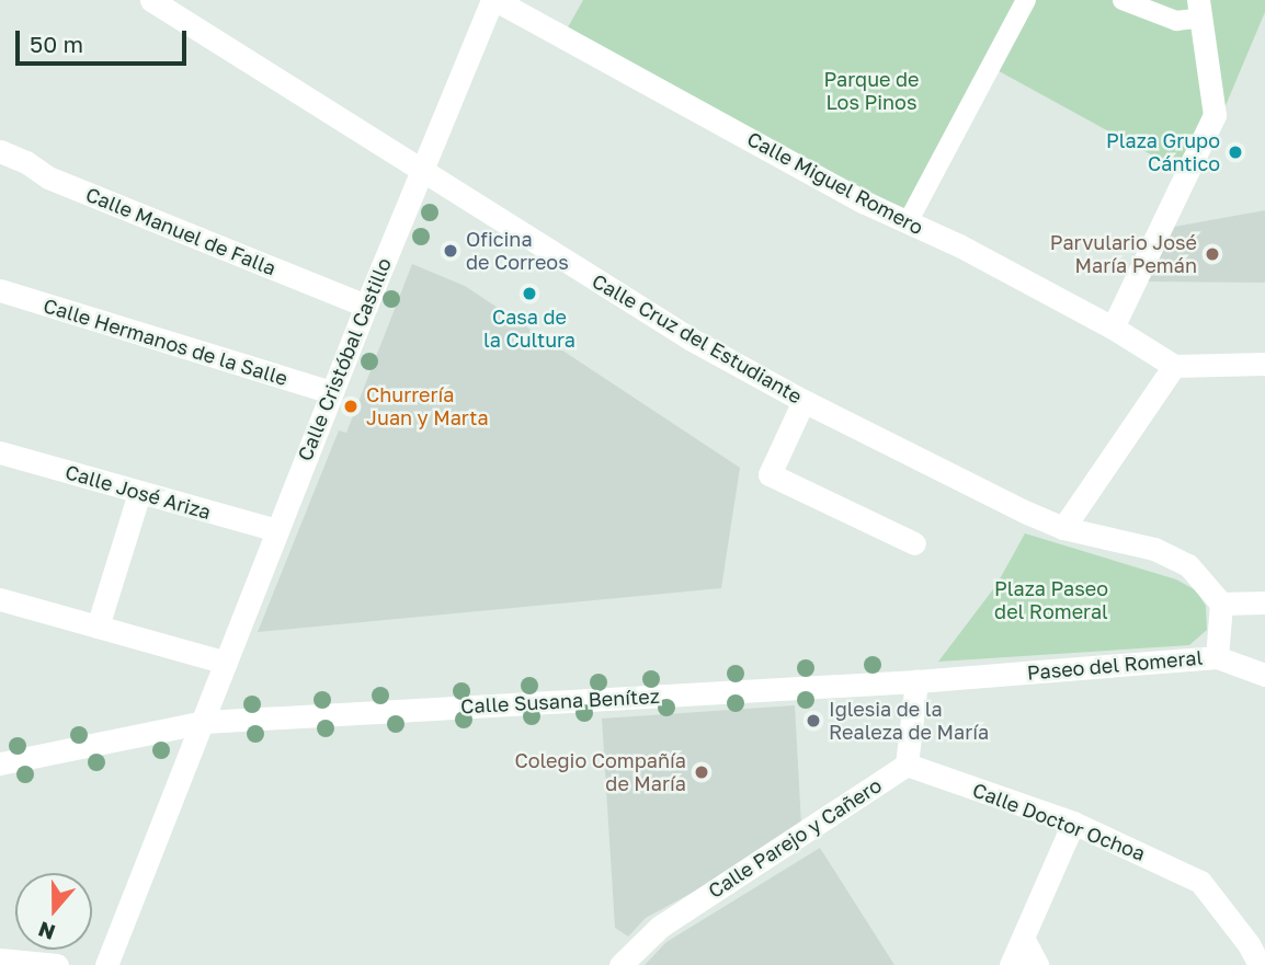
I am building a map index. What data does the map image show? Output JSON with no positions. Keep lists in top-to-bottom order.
{
  "streets": {
    "street": [
      "Calle Miguel Romero",
      "Calle Manuel de Falla",
      "Calle Cruz del Estudiante",
      "Calle Hermanos de la Salle",
      "Calle Cristóbal Castillo",
      "Calle José Ariza",
      "Paseo del Romeral",
      "Calle Susana Benítez",
      "Calle Doctor Ochoa",
      "Calle Parejo y Cañero"
    ]
  },
  "crossings": [
    ["Calle Miguel Romero", "Calle Cristóbal Castillo"],
    ["Calle Manuel de Falla", "Calle Cristóbal Castillo"],
    ["Calle Cruz del Estudiante", "Calle Cristóbal Castillo"],
    ["Calle Hermanos de la Salle", "Calle Cristóbal Castillo"],
    ["Calle Cristóbal Castillo", "Calle José Ariza"],
    ["Calle Cristóbal Castillo", "Calle Susana Benítez"],
    ["Paseo del Romeral", "Calle Susana Benítez"],
    ["Calle Doctor Ochoa", "Calle Parejo y Cañero"]
  ],
  "parks": ["Parque de Los Pinos", "Plaza Paseo del Romeral"],
  "places": [
    "Plaza Grupo Cántico",
    "Oficina de Correos",
    "Parvulario José María Pemán",
    "Casa de la Cultura",
    "Churrería Juan y Marta",
    "Iglesia de la Realeza de María",
    "Colegio Compañía de María"
  ],
  "scale_bar": "50 m",
  "north": "bottom"
}
